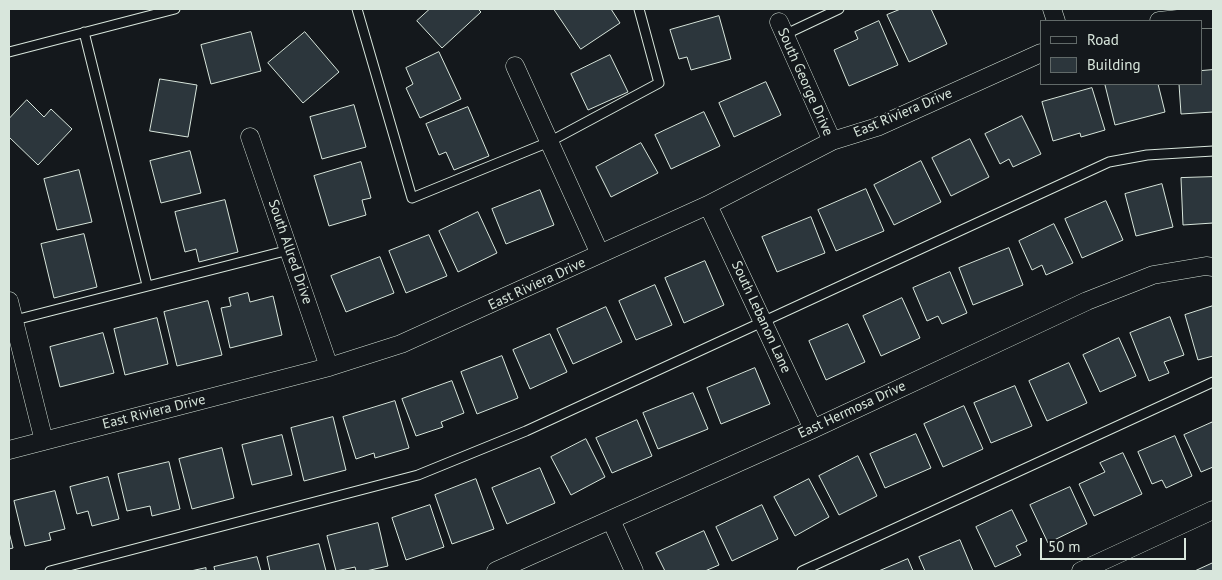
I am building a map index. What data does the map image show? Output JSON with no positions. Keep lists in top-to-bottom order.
{
  "streets": {
    "street": [
      "South George Drive",
      "East Riviera Drive",
      "South Allred Drive",
      "South Lebanon Lane",
      "East Hermosa Drive"
    ]
  },
  "crossings": [
    ["South George Drive", "East Riviera Drive"],
    ["East Riviera Drive", "South Allred Drive"],
    ["East Riviera Drive", "South Lebanon Lane"],
    ["South Lebanon Lane", "East Hermosa Drive"]
  ],
  "legend": ["Road", "Building"],
  "scale_bar": "50 m"
}
